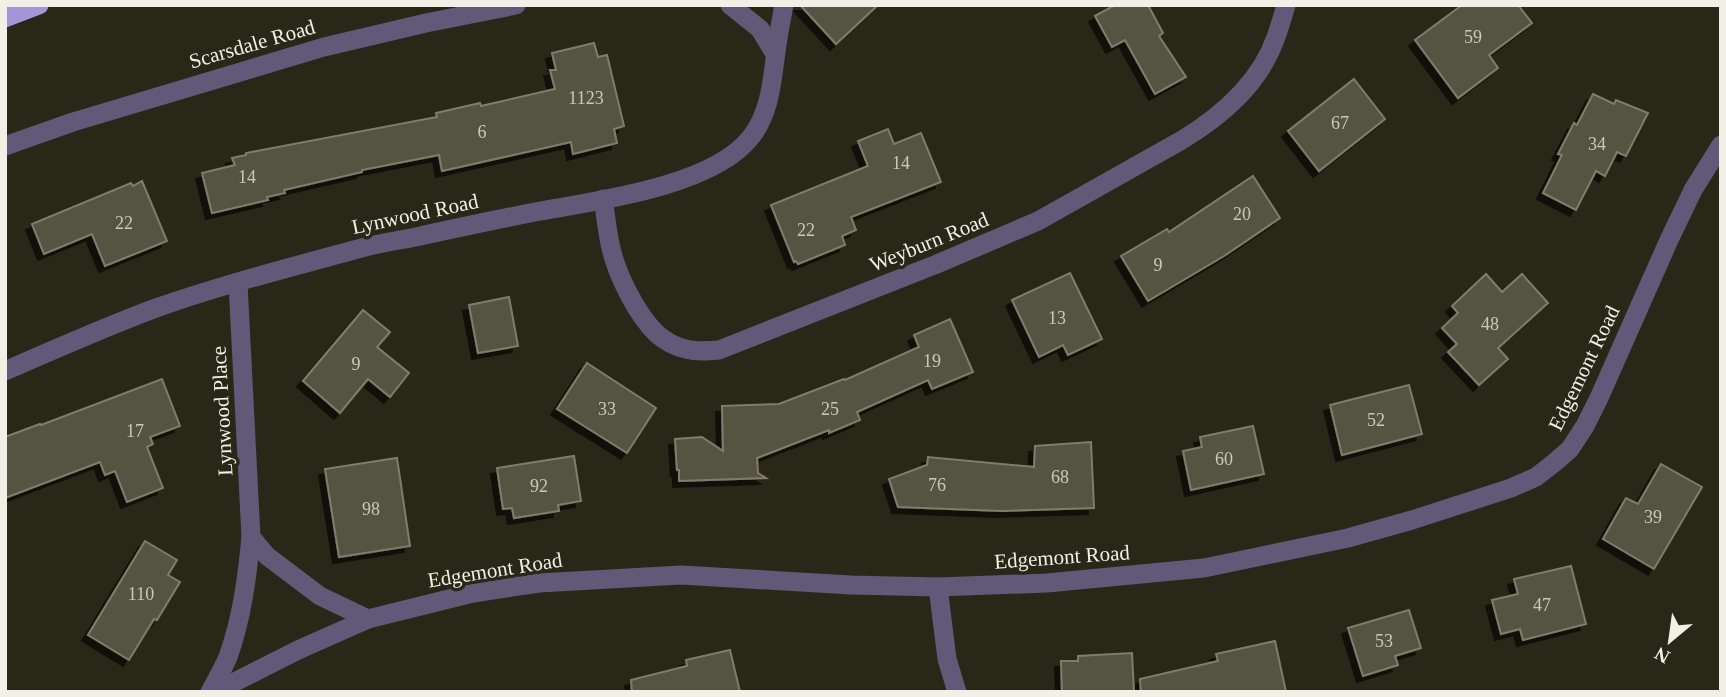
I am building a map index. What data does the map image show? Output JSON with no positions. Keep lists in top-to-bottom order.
{
  "streets": {
    "street": [
      "Scarsdale Road",
      "Lynwood Road",
      "Weyburn Road",
      "Edgemont Road",
      "Lynwood Place"
    ]
  },
  "crossings": [
    ["Lynwood Road", "Weyburn Road"],
    ["Lynwood Road", "Lynwood Place"],
    ["Edgemont Road", "Lynwood Place"]
  ],
  "house_numbers": [
    "59",
    "1123",
    "67",
    "6",
    "34",
    "14",
    "14",
    "20",
    "22",
    "22",
    "9",
    "13",
    "48",
    "19",
    "9",
    "33",
    "25",
    "52",
    "17",
    "60",
    "68",
    "76",
    "92",
    "98",
    "39",
    "110",
    "47",
    "53"
  ],
  "north": "bottom left"
}
